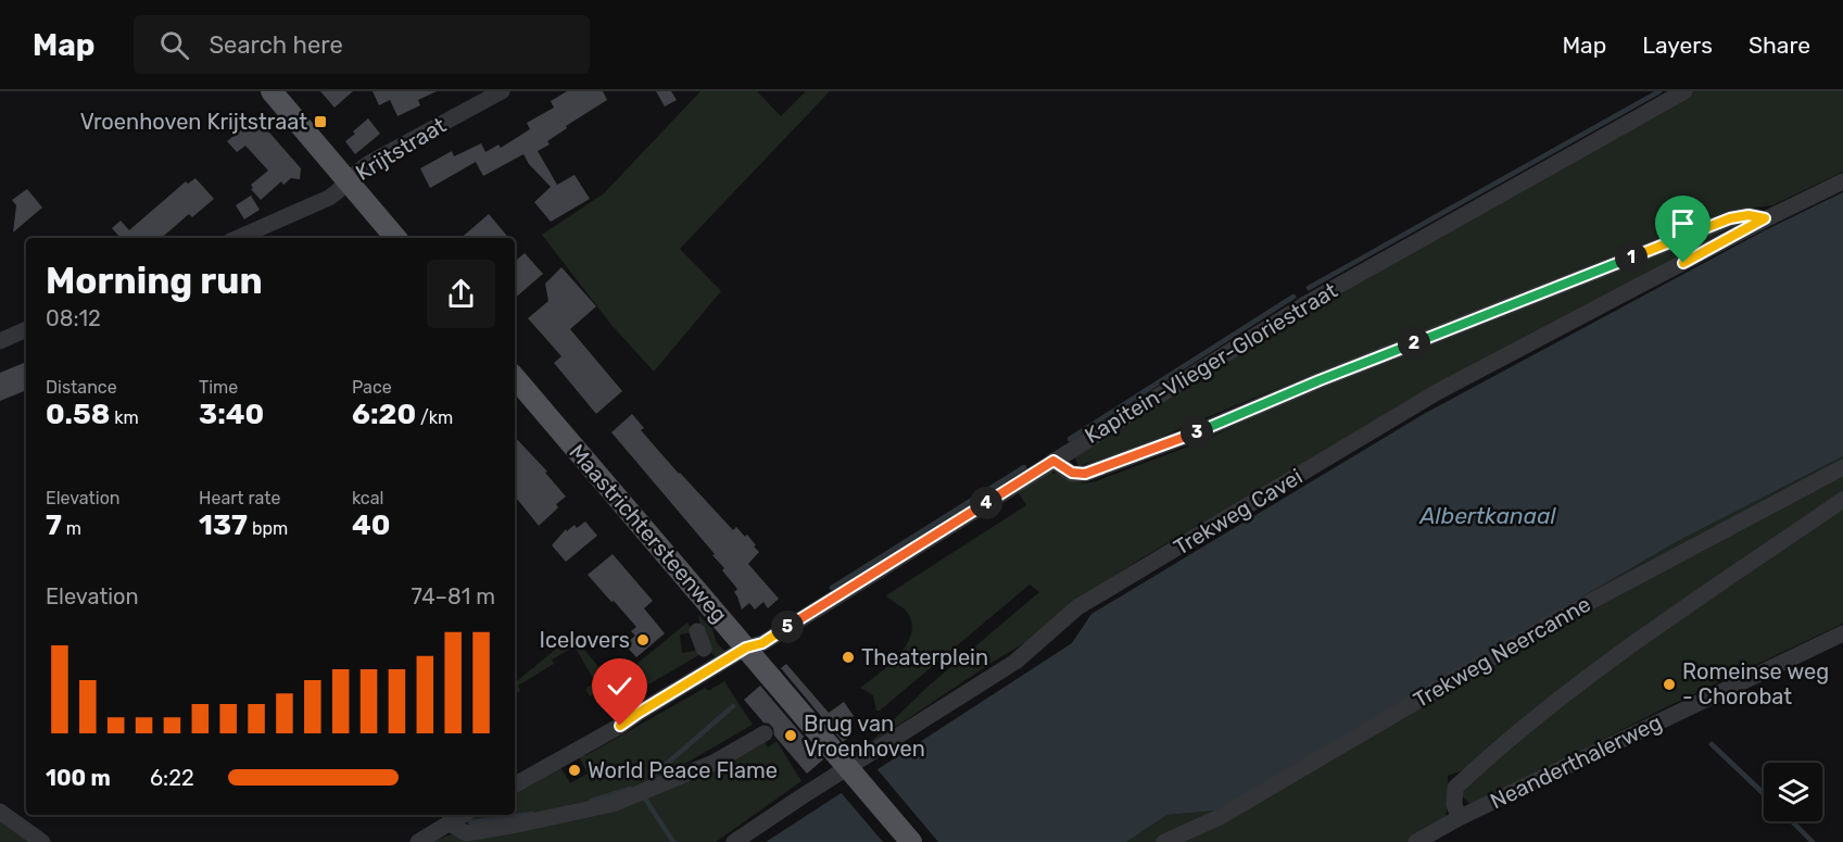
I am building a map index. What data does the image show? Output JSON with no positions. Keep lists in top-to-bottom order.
{
  "streets": {
    "main road": ["Maastrichtersteenweg"],
    "street": [
      "Krijtstraat",
      "Kapitein-Vlieger-Gloriestraat",
      "Trekweg Cavei",
      "Trekweg Neercanne",
      "Neanderthalerweg"
    ]
  },
  "crossings": [
    ["Kapitein-Vlieger-Gloriestraat", "Maastrichtersteenweg"]
  ],
  "water": ["Albertkanaal"],
  "places": {
    "transit": ["Vroenhoven Krijtstraat"],
    "other": [
      "Icelovers",
      "Theaterplein",
      "Romeinse weg - Chorobat",
      "Brug van Vroenhoven",
      "World Peace Flame"
    ]
  },
  "page": {
    "header": "Map",
    "search": "Search here",
    "nav": ["Map", "Layers", "Share"],
    "heading": ["Morning run", "08:12"],
    "pins": [
      "1",
      "2",
      "3",
      "4",
      "5"
    ],
    "stats": [
      ["Distance", "0.58 km"],
      ["Time", "3:40"],
      ["Pace", "6:20 /km"],
      ["Elevation", "7 m"],
      ["Heart rate", "137 bpm"],
      ["kcal", "40"]
    ],
    "chart": ["Elevation", "74–81 m"],
    "list": [
      {
        "name": "100 m",
        "note": "6:22"
      }
    ]
  }
}
